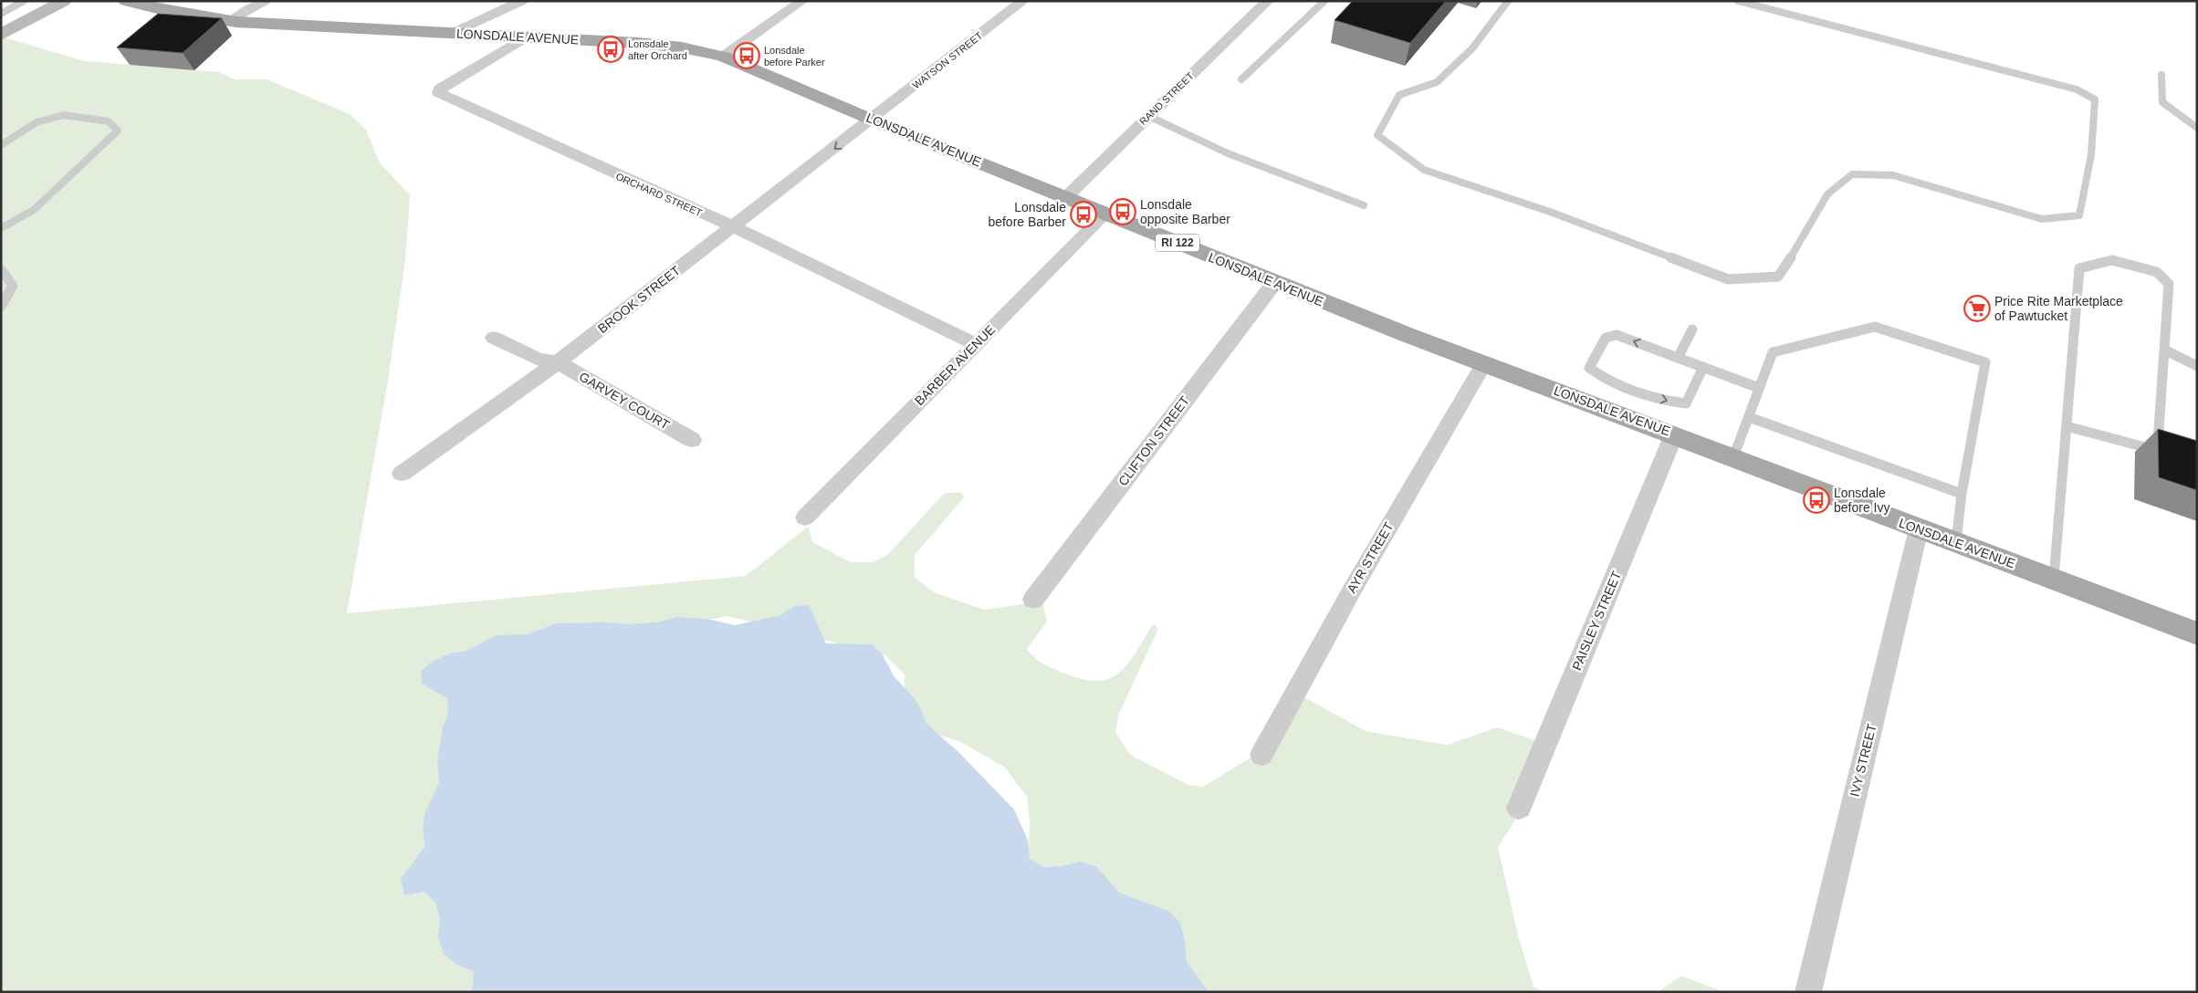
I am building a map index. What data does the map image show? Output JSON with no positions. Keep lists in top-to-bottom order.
{
  "streets": {
    "main road": ["LONSDALE AVENUE", "RI 122"],
    "street": [
      "WATSON STREET",
      "RAND STREET",
      "ORCHARD STREET",
      "BROOK STREET",
      "BARBER AVENUE",
      "GARVEY COURT",
      "CLIFTON STREET",
      "AYR STREET",
      "PAISLEY STREET",
      "IVY STREET"
    ]
  },
  "crossings": [
    ["LONSDALE AVENUE", "WATSON STREET"],
    ["LONSDALE AVENUE", "RAND STREET"],
    ["LONSDALE AVENUE", "ORCHARD STREET"],
    ["LONSDALE AVENUE", "BROOK STREET"],
    ["LONSDALE AVENUE", "BARBER AVENUE"],
    ["LONSDALE AVENUE", "CLIFTON STREET"],
    ["LONSDALE AVENUE", "AYR STREET"],
    ["LONSDALE AVENUE", "PAISLEY STREET"],
    ["LONSDALE AVENUE", "IVY STREET"],
    ["WATSON STREET", "BROOK STREET"],
    ["ORCHARD STREET", "BROOK STREET"],
    ["ORCHARD STREET", "BARBER AVENUE"],
    ["BROOK STREET", "GARVEY COURT"]
  ],
  "places": {
    "bus stop": [
      "Lonsdale after Orchard",
      "Lonsdale before Parker",
      "Lonsdale opposite Barber",
      "Lonsdale before Barber",
      "Lonsdale before Ivy"
    ],
    "supermarket": ["Price Rite Marketplace of Pawtucket"]
  }
}
